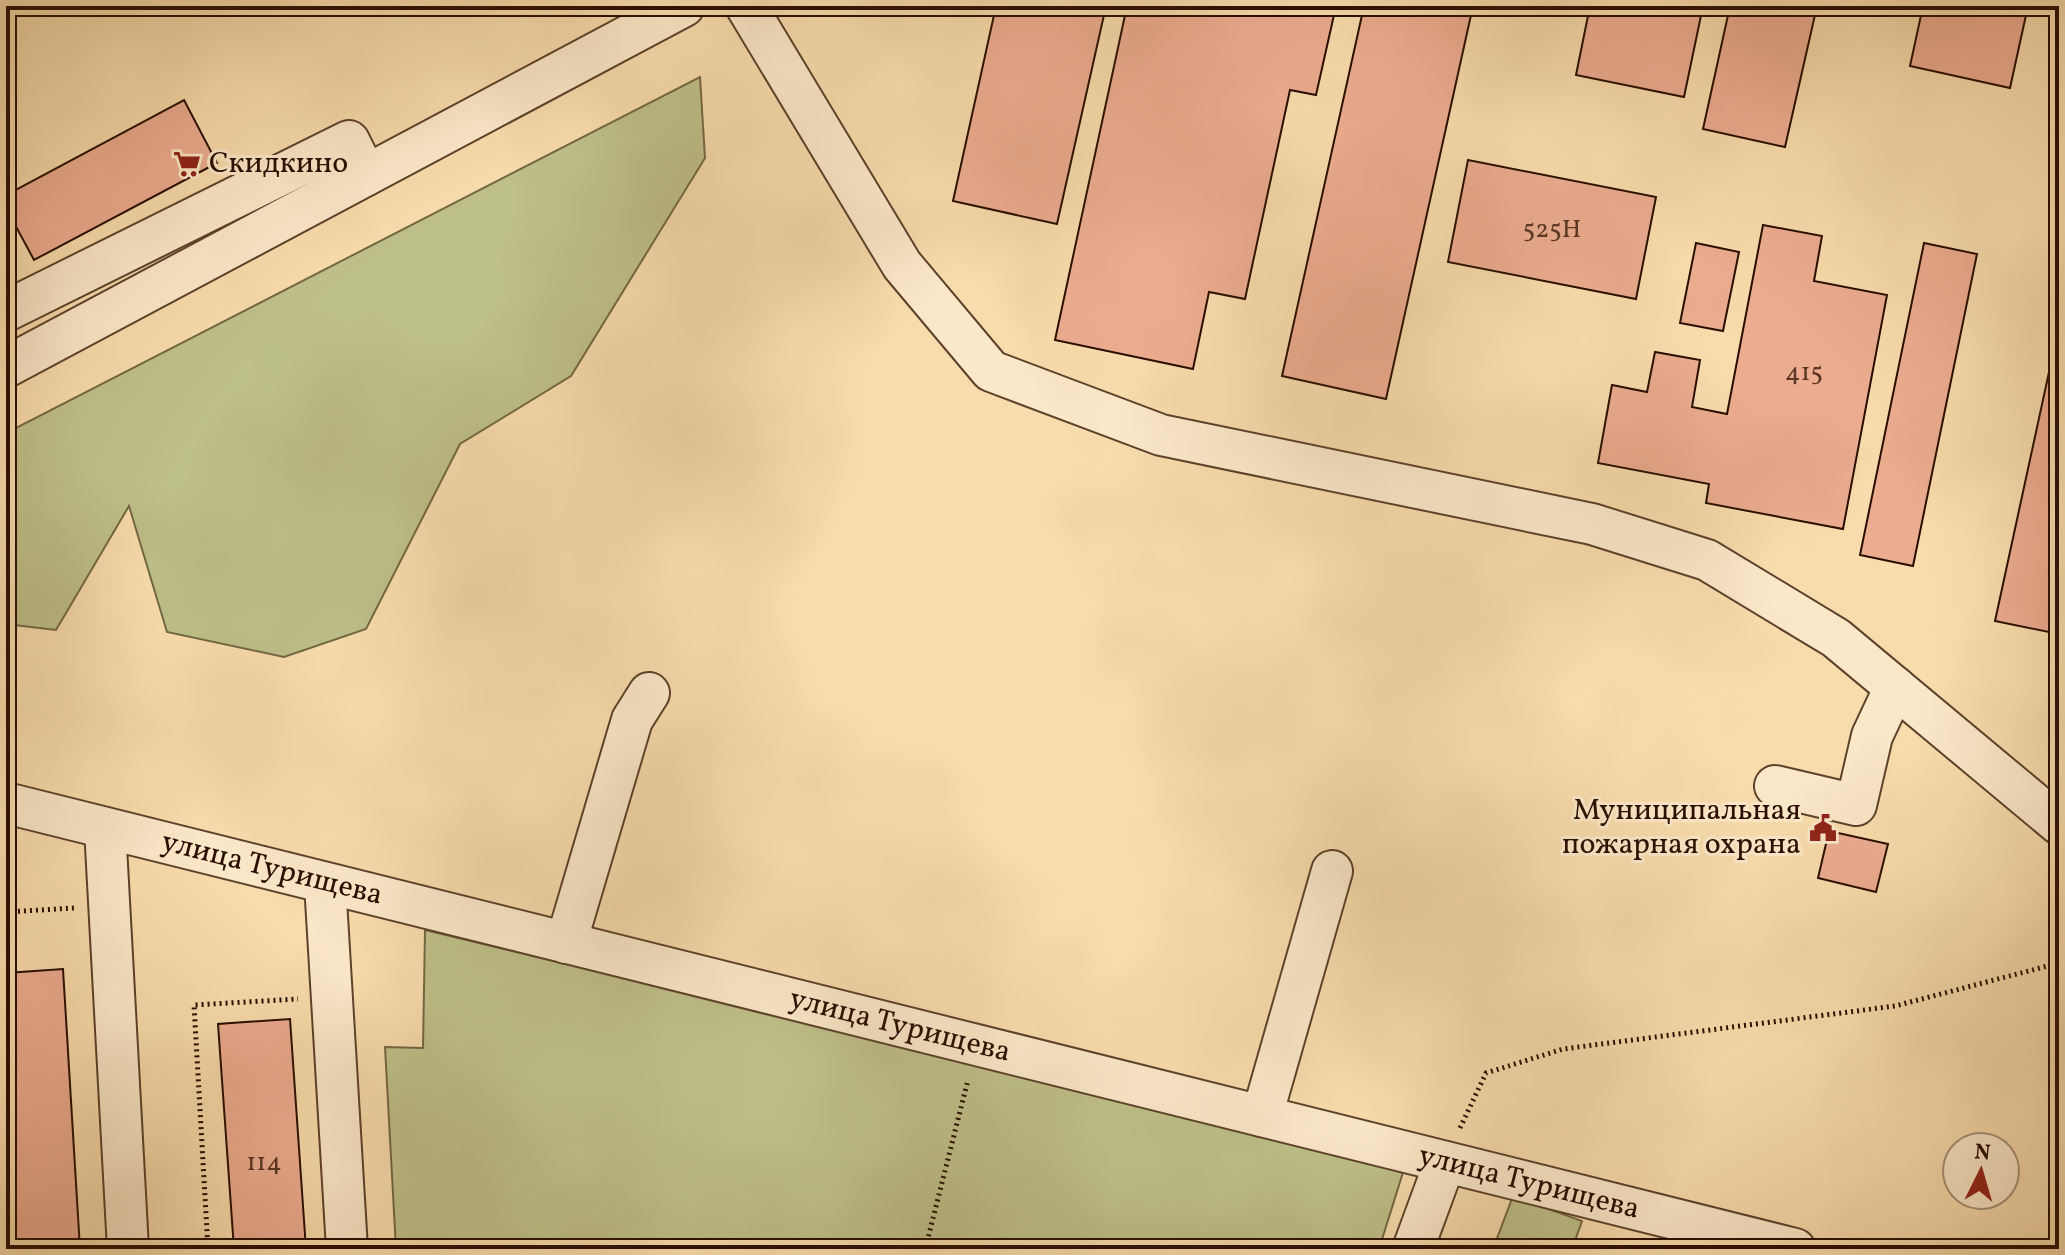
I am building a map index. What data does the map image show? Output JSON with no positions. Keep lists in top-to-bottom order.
{
  "streets": {
    "street": ["улица Турищева"]
  },
  "places": {
    "supermarket": ["Скидкино"],
    "public building": ["Муниципальная пожарная охрана"]
  },
  "house_numbers": ["525Н", "415", "114"],
  "north": "top"
}
